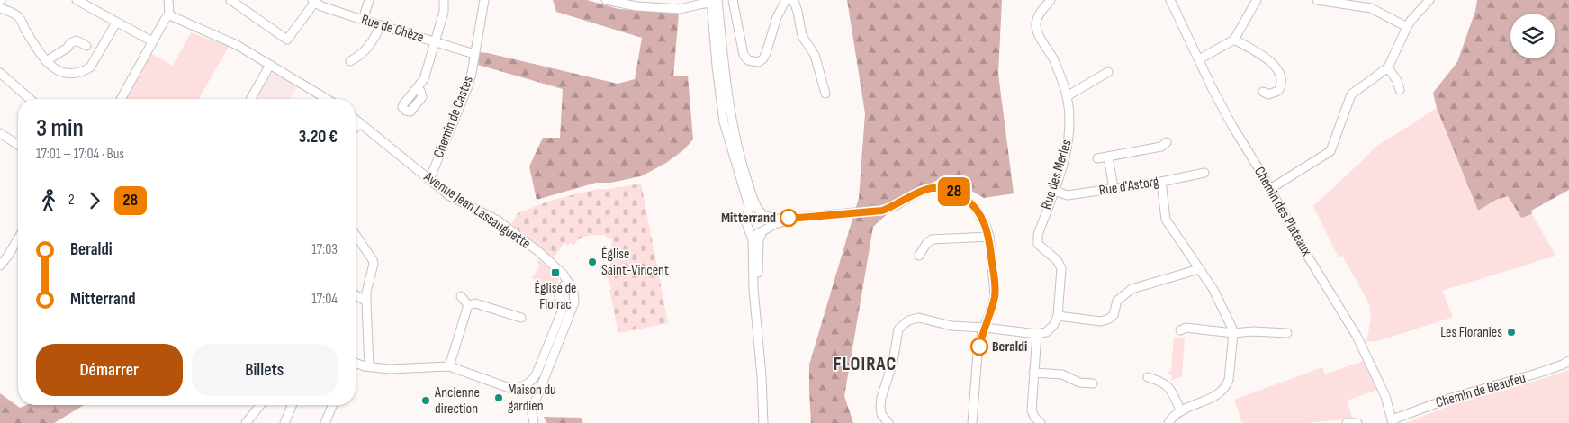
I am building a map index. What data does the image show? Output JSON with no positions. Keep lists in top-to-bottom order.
{
  "streets": {
    "street": [
      "Rue de Chèze",
      "Chemin de Castes",
      "Rue des Merles",
      "Rue d'Astorg",
      "Avenue Jean Lassauguette",
      "Chemin des Plateaux",
      "Chemin de Beaufeu"
    ]
  },
  "crossings": [
    ["Rue de Chèze", "Chemin de Castes"],
    ["Chemin de Castes", "Avenue Jean Lassauguette"],
    ["Rue des Merles", "Rue d'Astorg"],
    ["Chemin des Plateaux", "Chemin de Beaufeu"]
  ],
  "districts": ["FLOIRAC"],
  "places": {
    "other": [
      "Mitterrand",
      "Église Saint-Vincent",
      "Les Floranies",
      "Beraldi",
      "Maison du gardien",
      "Ancienne direction"
    ],
    "transit": ["Église de Floirac"]
  },
  "lines": ["bus line 28"],
  "page": {
    "on_map": "28",
    "heading": ["3 min", "17:01 – 17:04 · Bus", "3.20 €"],
    "legs": ["2", "28"],
    "list": [
      {
        "name": "Beraldi",
        "value": "17:03"
      },
      {
        "name": "Mitterrand",
        "value": "17:04"
      }
    ],
    "buttons": ["Démarrer", "Billets"]
  }
}
